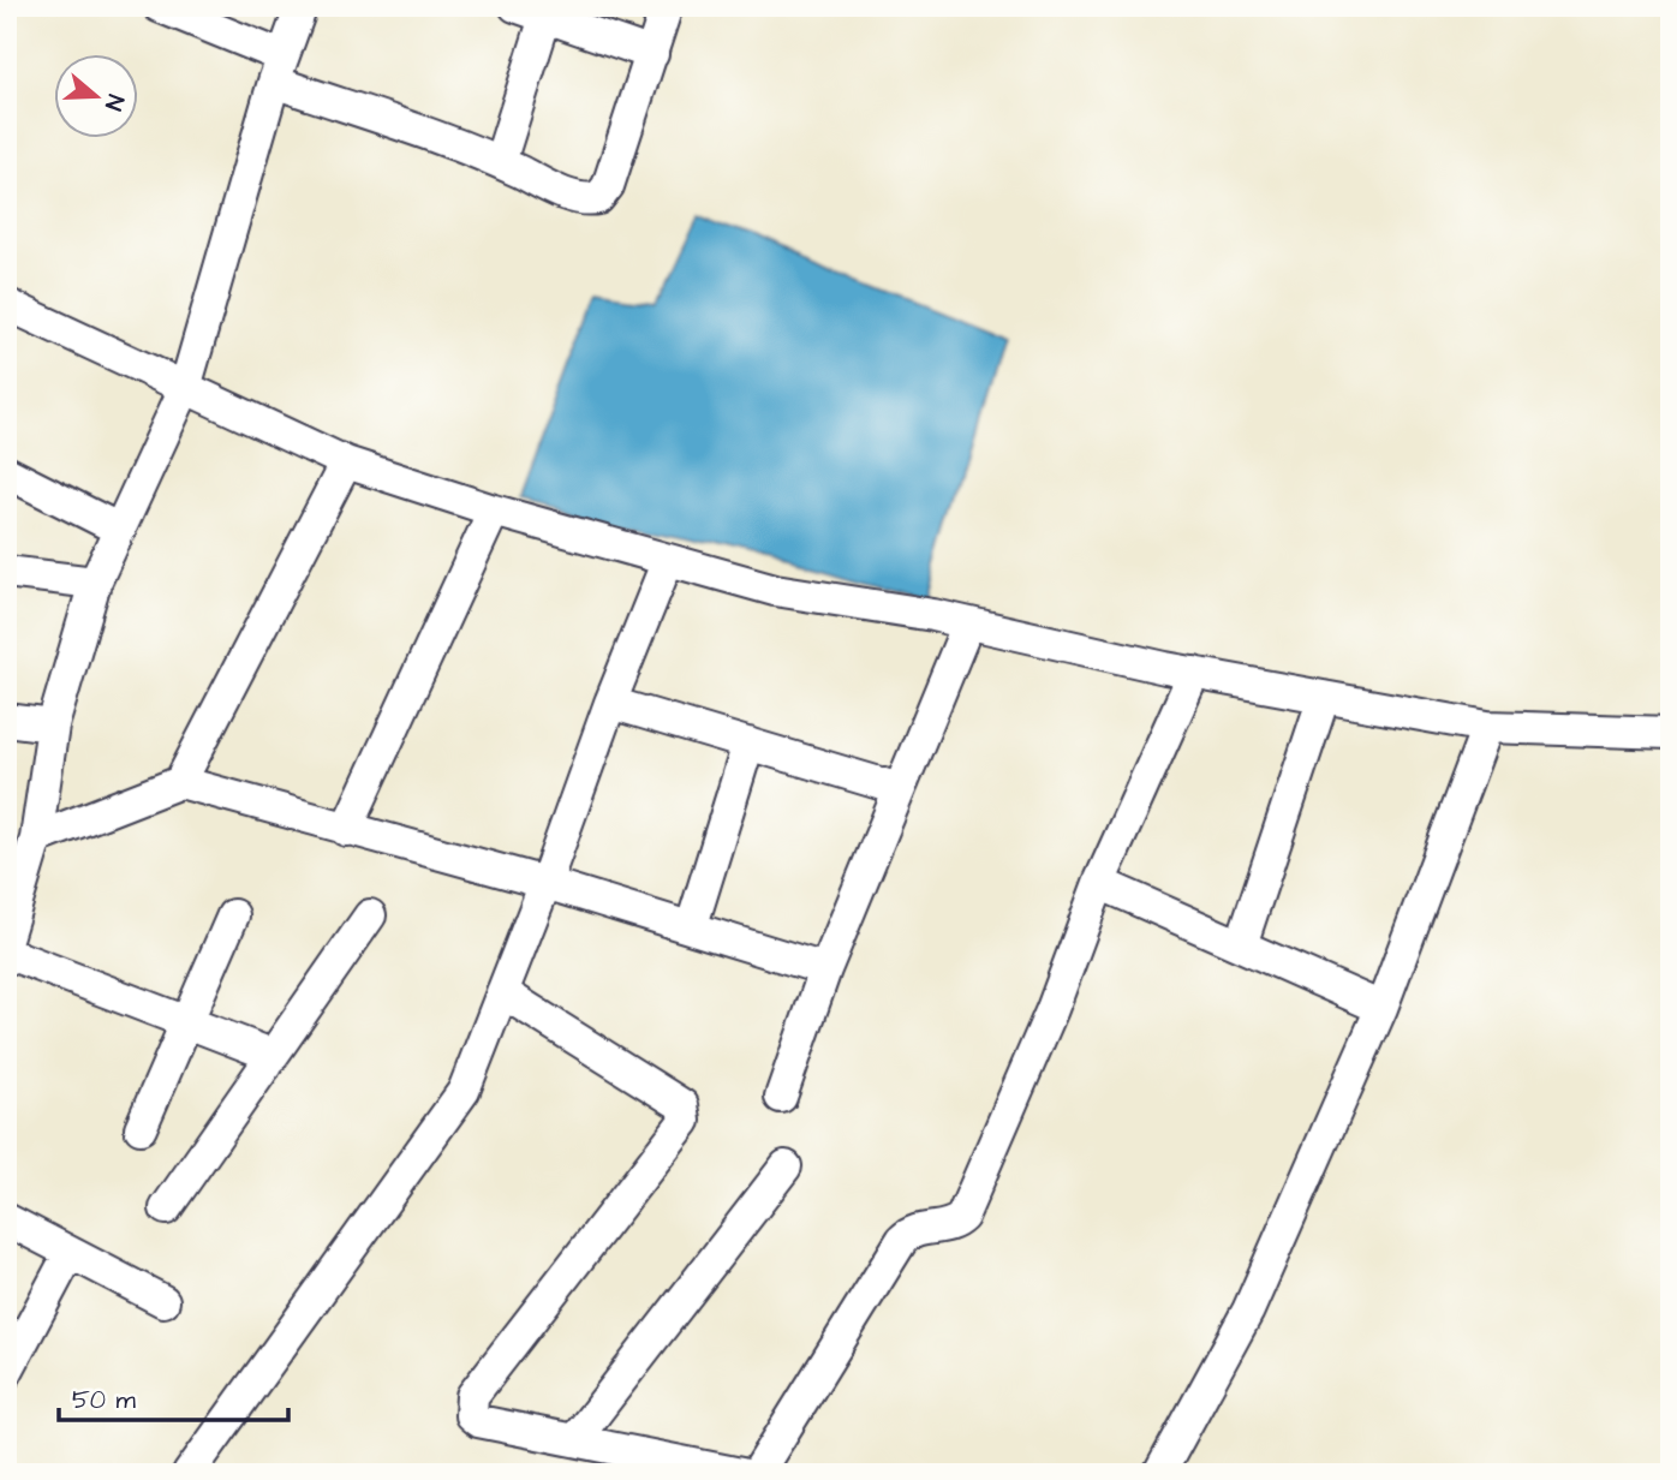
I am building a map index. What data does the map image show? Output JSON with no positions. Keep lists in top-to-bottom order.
{
  "scale_bar": "50 m",
  "north": "right"
}
